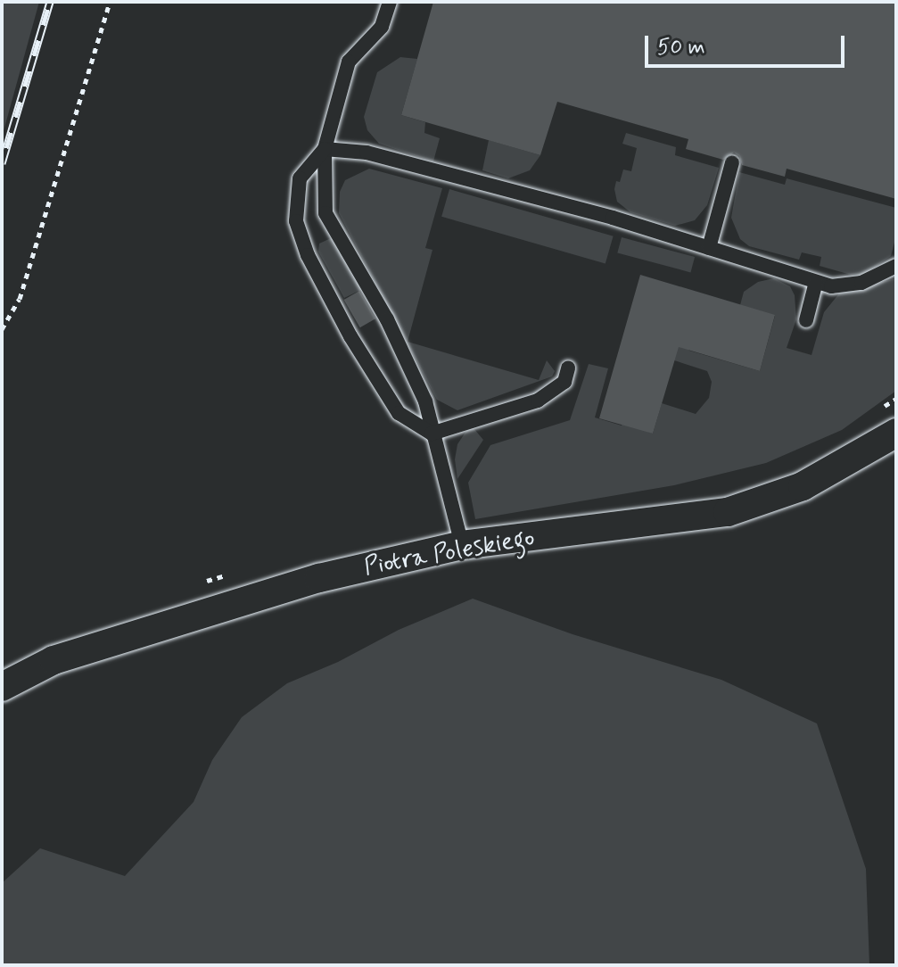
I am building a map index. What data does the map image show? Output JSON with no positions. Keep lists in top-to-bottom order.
{
  "streets": {
    "street": ["Piotra Poleskiego"]
  },
  "scale_bar": "50 m"
}
